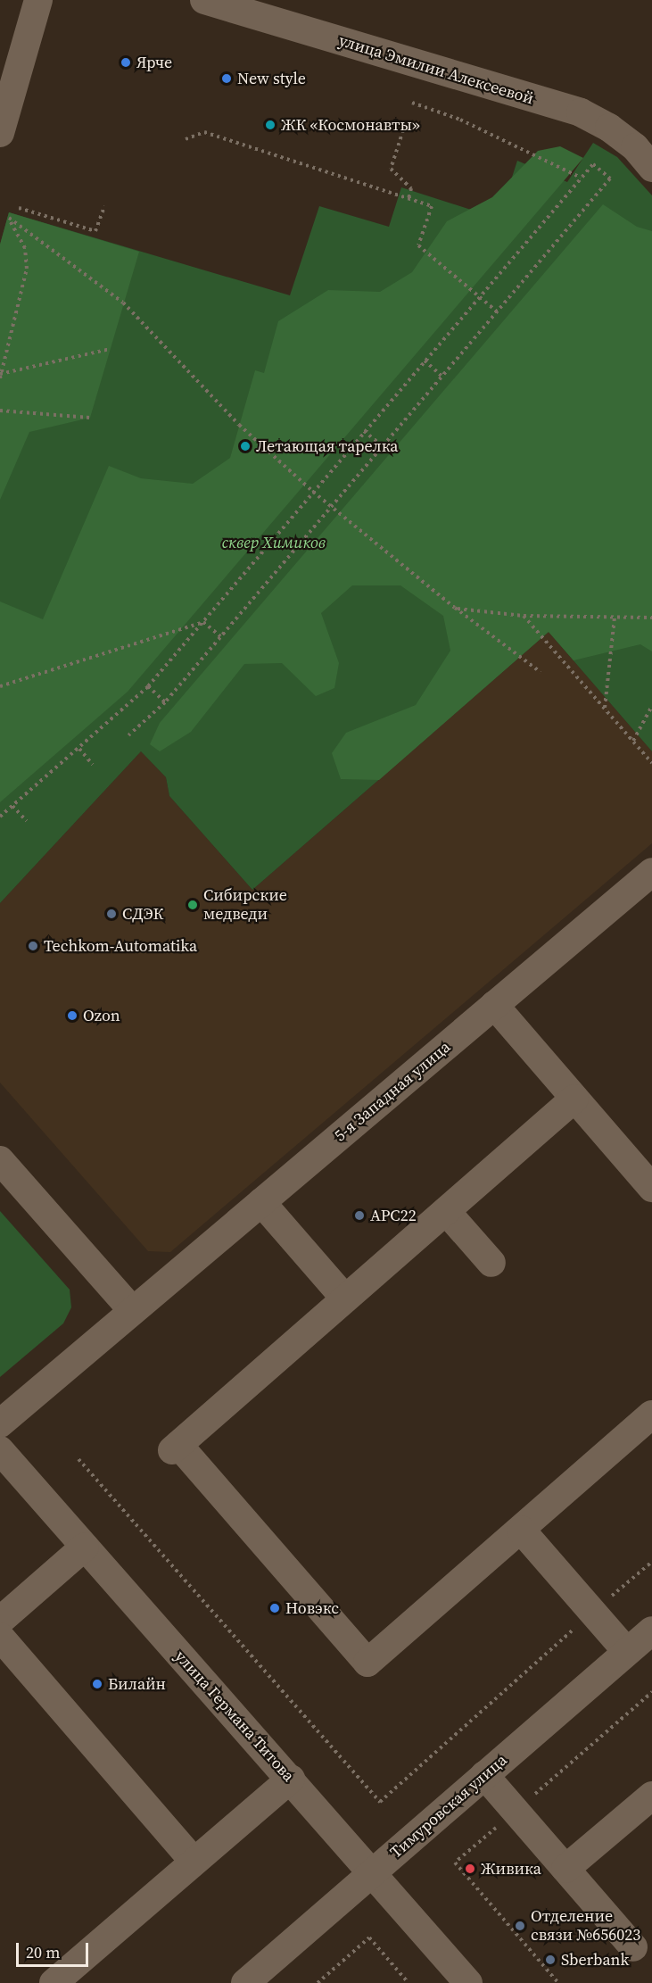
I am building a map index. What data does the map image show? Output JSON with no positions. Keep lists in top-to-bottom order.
{
  "streets": {
    "street": [
      "улица Эмилии Алексеевой",
      "5-я Западная улица",
      "улица Германа Титова",
      "Тимуровская улица"
    ]
  },
  "crossings": [
    ["улица Германа Титова", "Тимуровская улица"]
  ],
  "parks": ["сквер Химиков"],
  "places": [
    "Ярче",
    "New style",
    "ЖК «Космонавты»",
    "Летающая тарелка",
    "Сибирские медведи",
    "СДЭК",
    "Techkom-Automatika",
    "Ozon",
    "АРС22",
    "Новэкс",
    "Билайн",
    "Живика",
    "Отделение связи №656023",
    "Sberbank"
  ],
  "scale_bar": "20 m"
}
